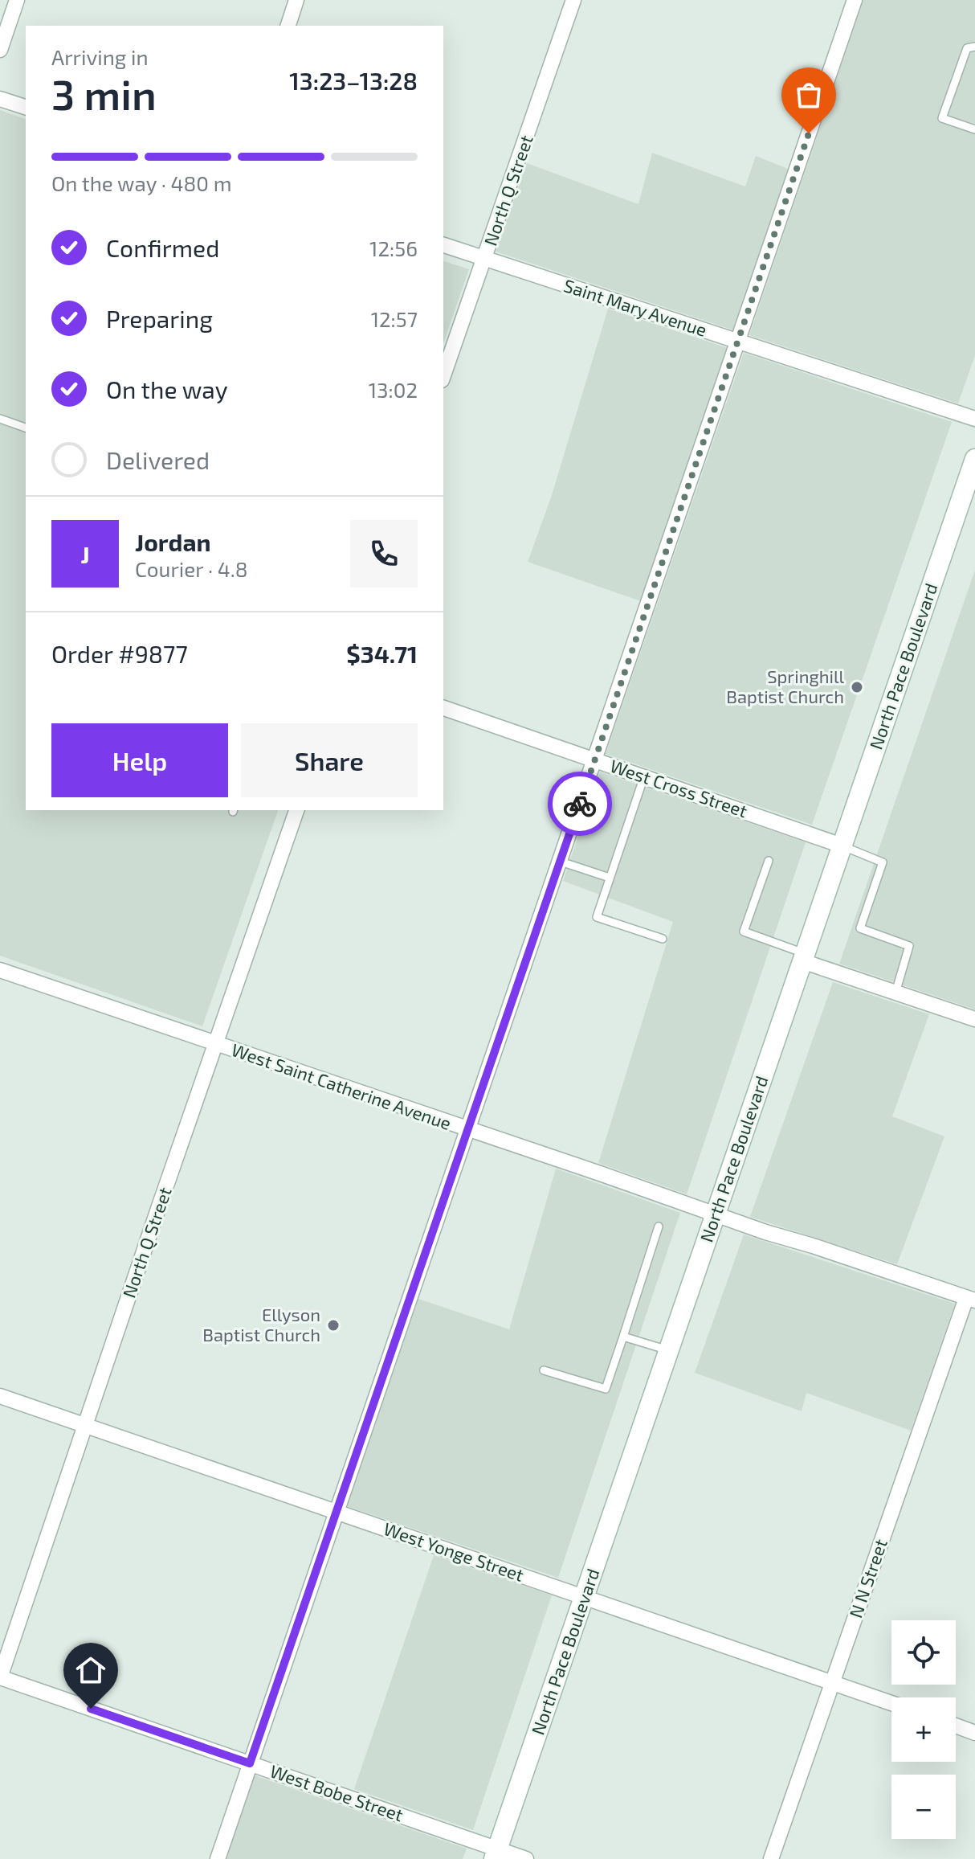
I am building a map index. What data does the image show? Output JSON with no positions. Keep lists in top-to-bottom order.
{
  "streets": {
    "main road": ["North Pace Boulevard"],
    "street": [
      "North Q Street",
      "Saint Mary Avenue",
      "West Cross Street",
      "West Saint Catherine Avenue",
      "West Yonge Street",
      "N N Street",
      "West Bobe Street"
    ]
  },
  "crossings": [
    ["North Q Street", "Saint Mary Avenue"],
    ["North Q Street", "West Saint Catherine Avenue"],
    ["North Q Street", "West Yonge Street"],
    ["North Q Street", "West Bobe Street"],
    ["North Pace Boulevard", "West Cross Street"],
    ["North Pace Boulevard", "West Saint Catherine Avenue"],
    ["North Pace Boulevard", "West Yonge Street"],
    ["North Pace Boulevard", "West Bobe Street"],
    ["West Saint Catherine Avenue", "N N Street"],
    ["West Yonge Street", "N N Street"]
  ],
  "places": ["Springhill Baptist Church", "Ellyson Baptist Church"],
  "page": {
    "heading": ["3 min", "Arriving in", "13:23–13:28"],
    "panel": [
      "Jordan",
      "Courier · 4.8",
      "Order #9877",
      "$34.71"
    ],
    "bar": "On the way · 480 m",
    "list": [
      ["Confirmed", "12:56"],
      ["Preparing", "12:57"],
      ["On the way", "13:02"],
      "Delivered"
    ],
    "round": "J",
    "buttons": ["Help", "Share"],
    "map_buttons": ["+", "−"]
  }
}
